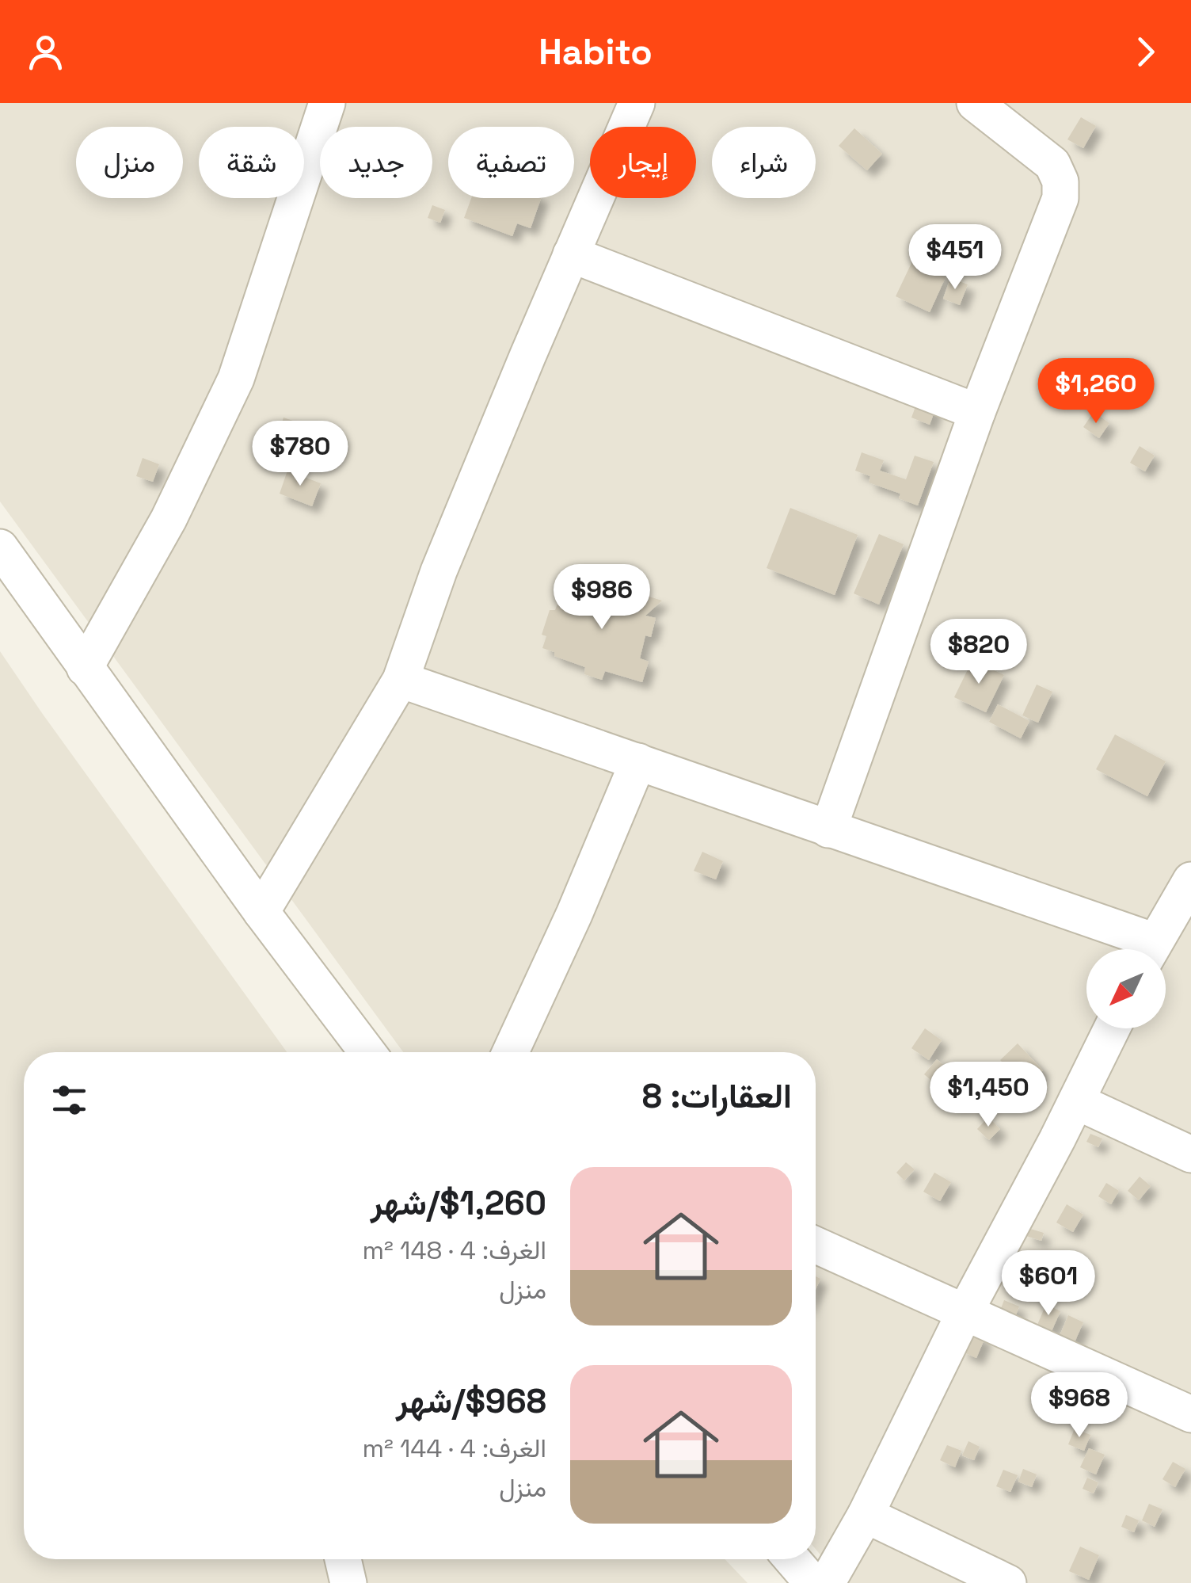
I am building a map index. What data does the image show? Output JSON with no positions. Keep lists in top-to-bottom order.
{
  "north": "bottom left",
  "page": {
    "header": "Habito",
    "chip": [
      "شراء",
      "إيجار",
      "تصفية",
      "جديد",
      "شقة",
      "منزل"
    ],
    "price": [
      "$451",
      "$1,260",
      "$780",
      "$986",
      "$820",
      "$1,450",
      "$601",
      "$968"
    ],
    "heading": "العقارات: 8",
    "list": [
      {
        "name": "$1,260/شهر",
        "note": "الغرف: 4 · 148 m² · منزل"
      },
      {
        "name": "$968/شهر",
        "note": "الغرف: 4 · 144 m² · منزل"
      }
    ]
  }
}
